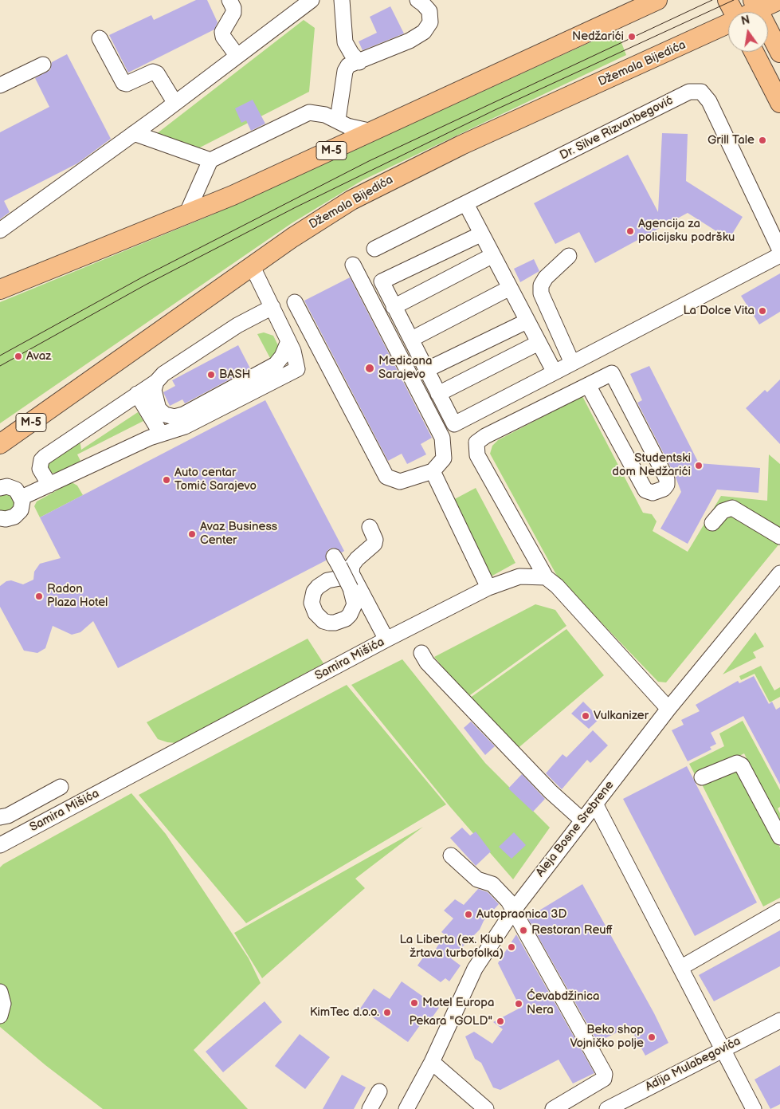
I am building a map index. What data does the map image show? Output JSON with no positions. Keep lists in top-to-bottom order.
{
  "streets": {
    "main road": ["Džemala Bijedića", "M-5"],
    "street": [
      "Dr. Silve Rizvanbegović",
      "Samira Mišića",
      "Aleja Bosne Srebrene",
      "Adija Mulabegovića"
    ]
  },
  "places": [
    "Nedžarići",
    "Grill Tale",
    "Agencija za policijsku podršku",
    "La Dolce Vita",
    "Avaz",
    "Medicana Sarajevo",
    "BASH",
    "Studentski dom Nedžarići",
    "Auto centar Tomić Sarajevo",
    "Avaz Business Center",
    "Radon Plaza Hotel",
    "Vulkanizer",
    "Autopraonica 3D",
    "Restoran Reuff",
    "La Liberta (ex. Klub žrtava turbofolka)",
    "Motel Europa",
    "Ćevabdžinica Nera",
    "KimTec d.o.o.",
    "Pekara \"GOLD\"",
    "Beko shop Vojničko polje"
  ],
  "north": "top"
}
